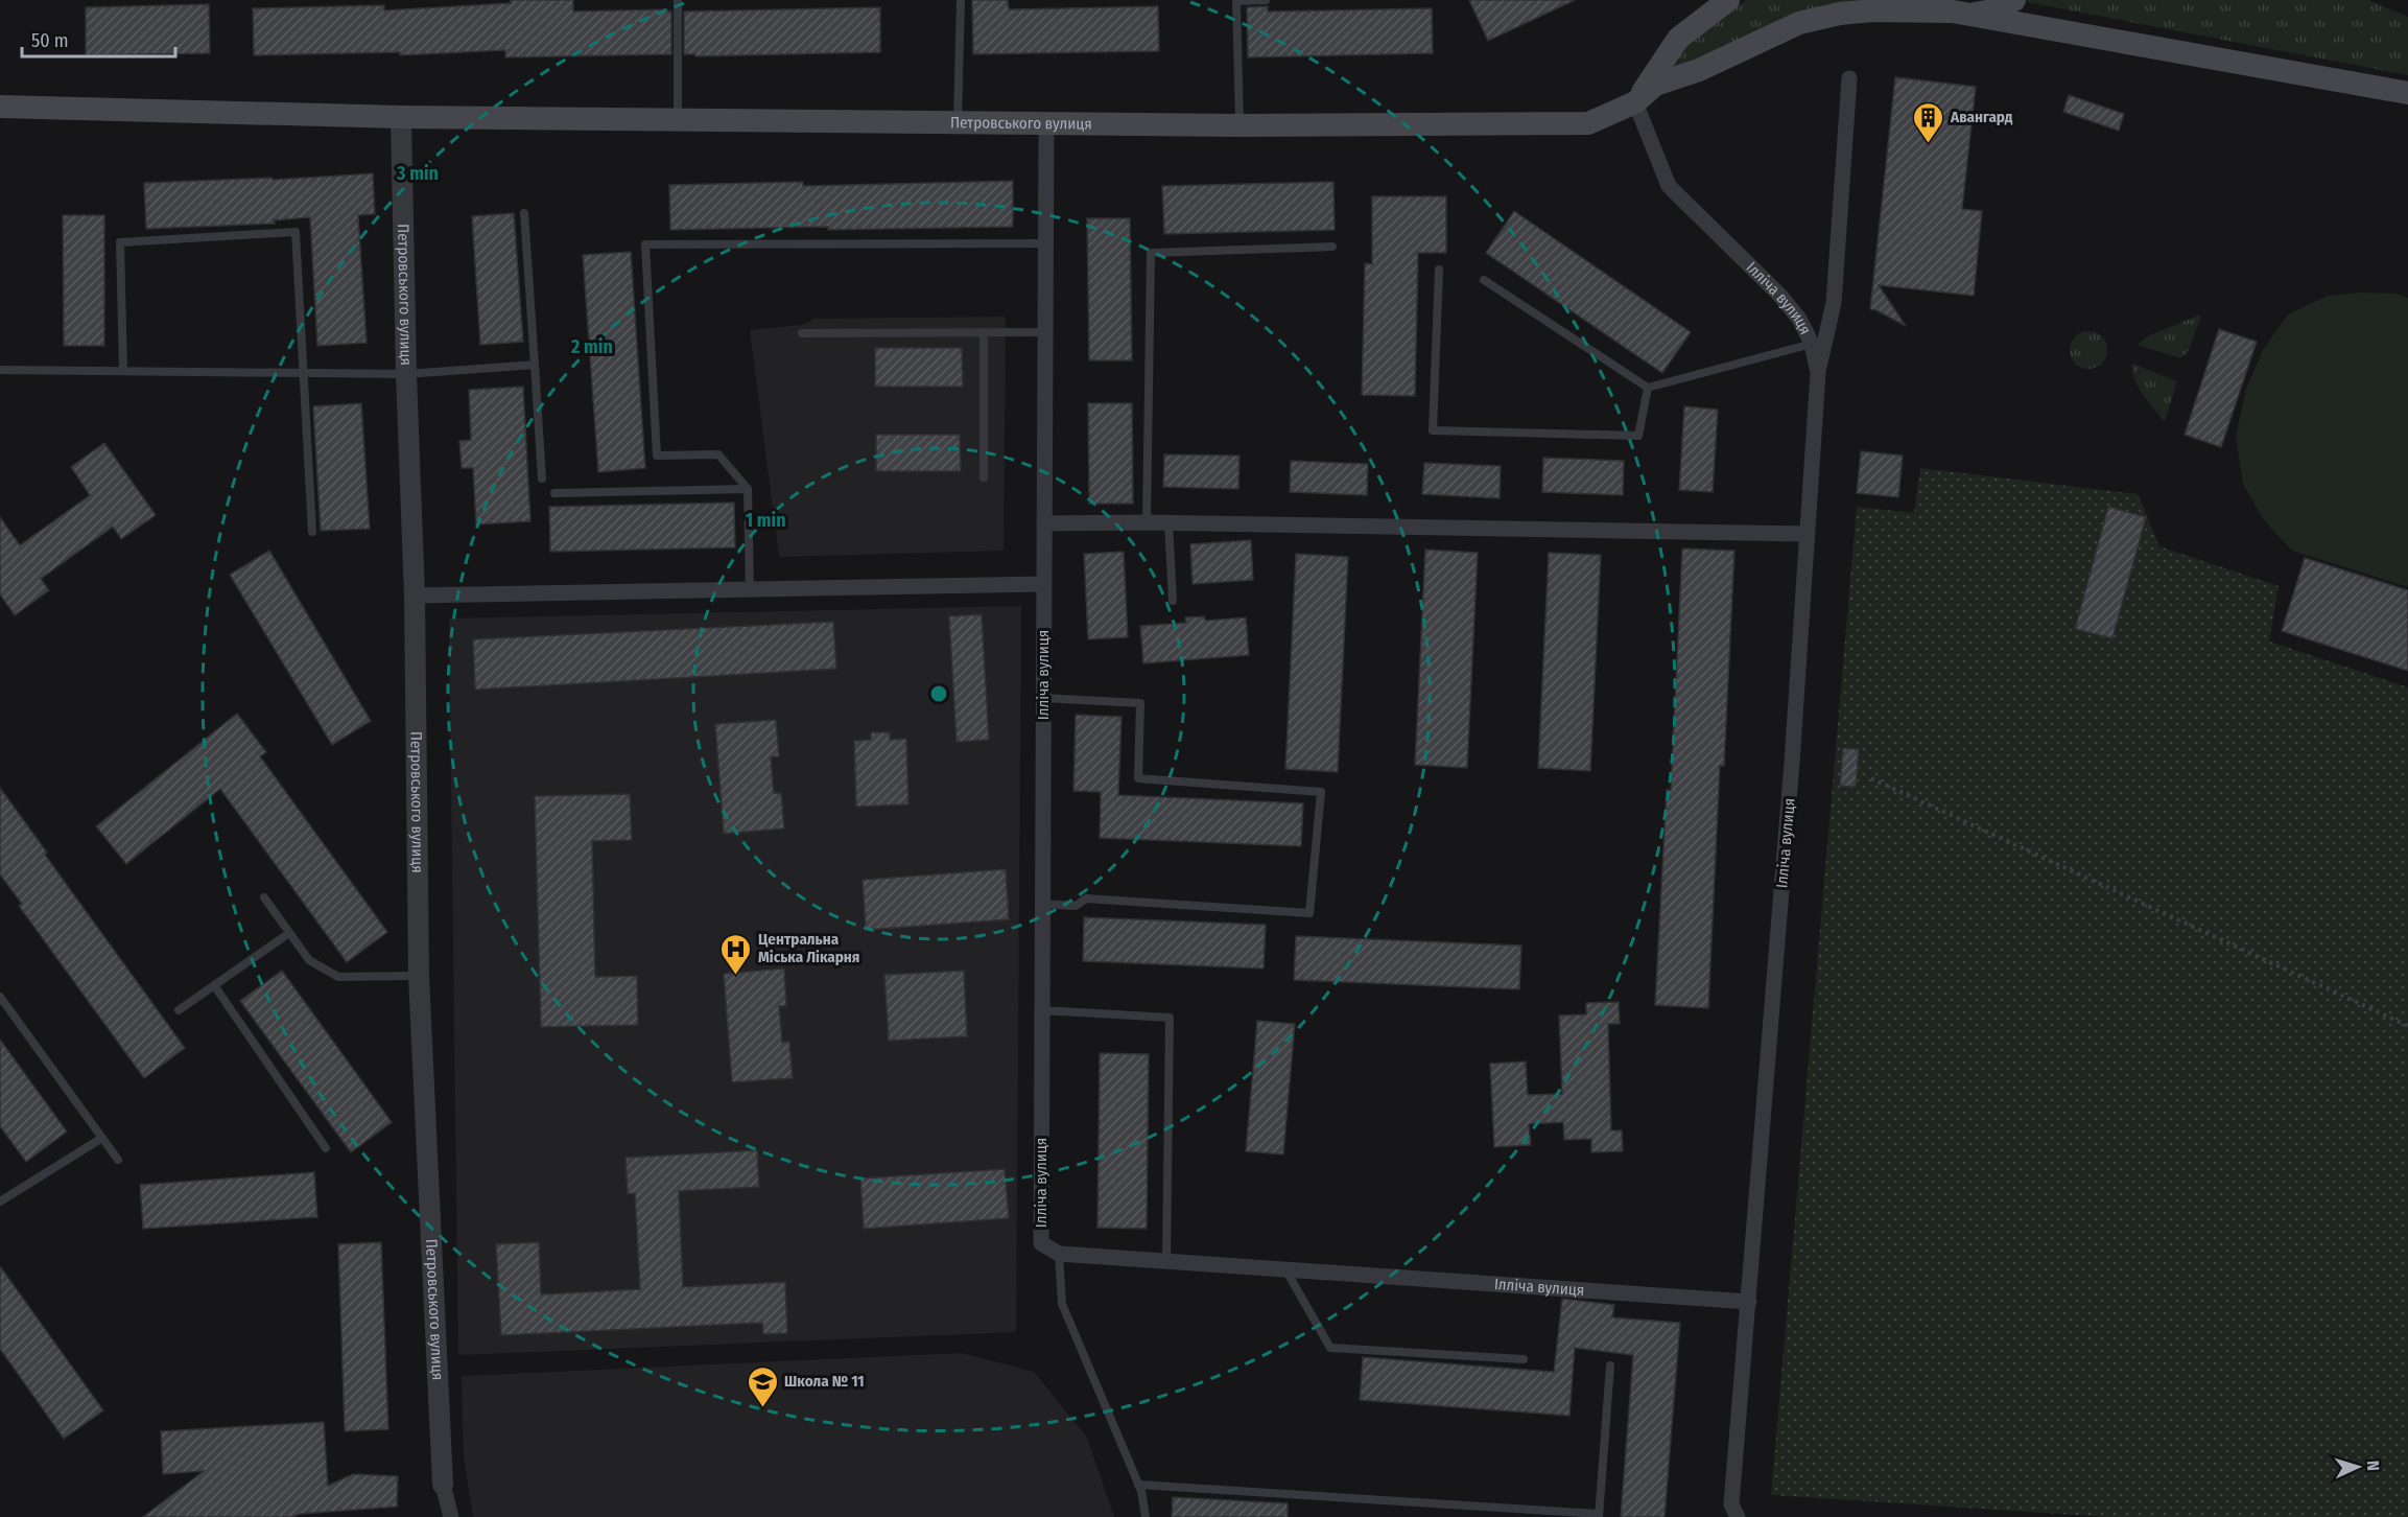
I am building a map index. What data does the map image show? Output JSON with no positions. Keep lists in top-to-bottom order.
{
  "streets": {
    "main road": ["Петровського вулиця"],
    "street": ["Ілліча вулиця"]
  },
  "crossings": [
    ["Петровського вулиця", "Ілліча вулиця"]
  ],
  "places": {
    "building": ["Авангард"],
    "hospital": ["Центральна Міська Лікарня"],
    "school or university": ["Школа № 11"]
  },
  "scale_bar": "50 m",
  "north": "right",
  "rings": ["3 min", "2 min", "1 min"]
}
